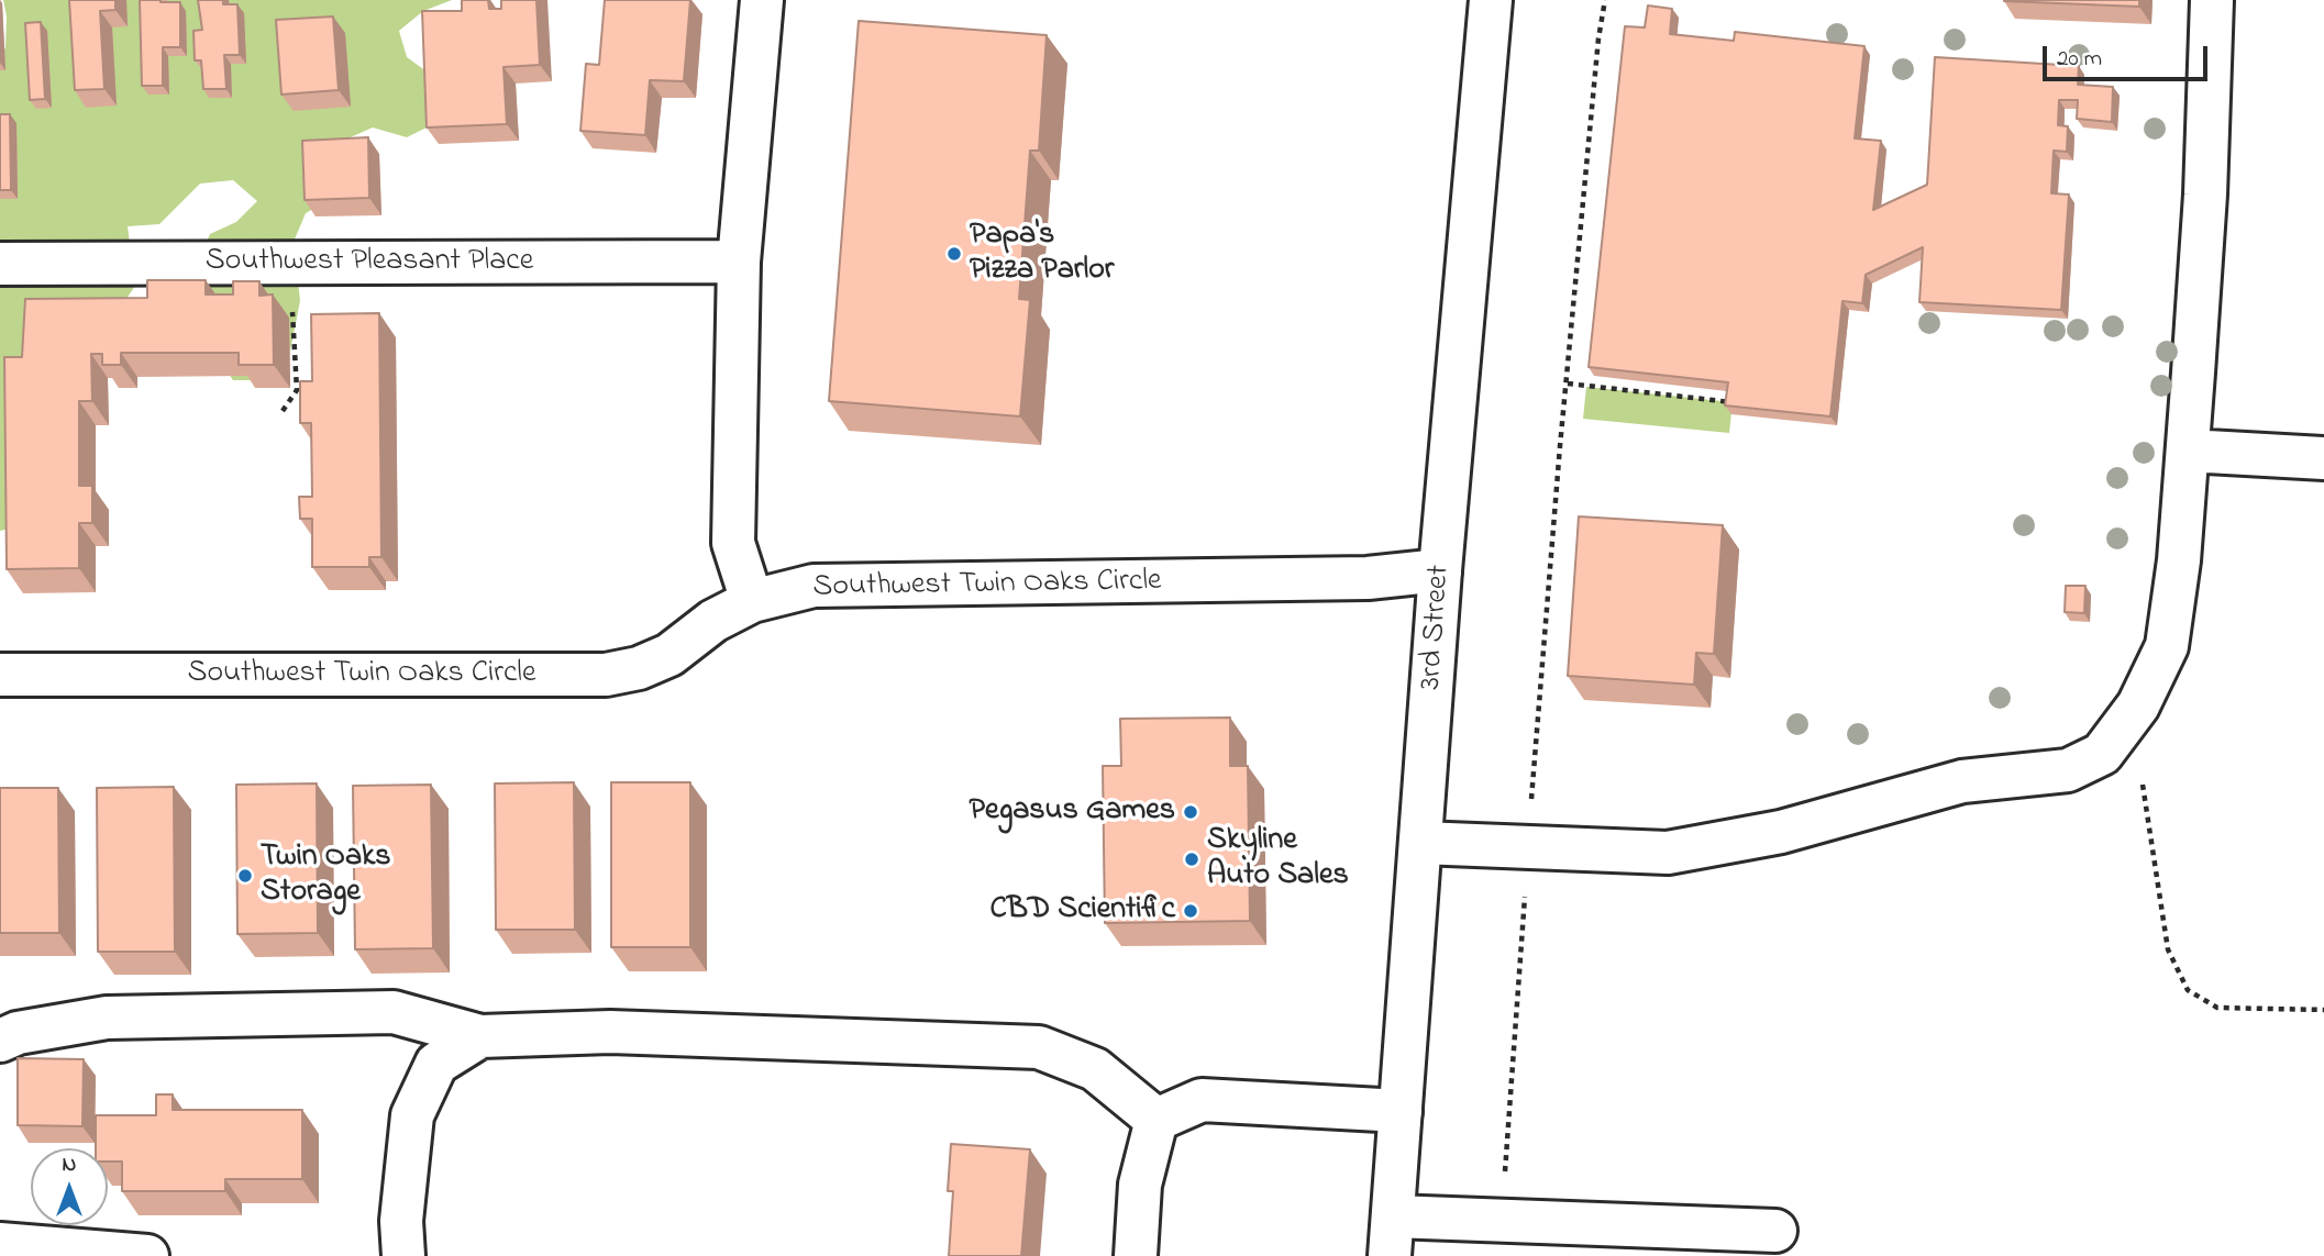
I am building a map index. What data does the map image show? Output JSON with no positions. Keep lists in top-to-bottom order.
{
  "streets": {
    "main road": ["Southwest Pleasant Place", "Southwest Twin Oaks Circle", "3rd Street"]
  },
  "crossings": [
    ["Southwest Twin Oaks Circle", "3rd Street"]
  ],
  "places": [
    "Papa's Pizza Parlor",
    "Pegasus Games",
    "Skyline Auto Sales",
    "Twin Oaks Storage",
    "CBD Scientific"
  ],
  "scale_bar": "20 m",
  "north": "top"
}
